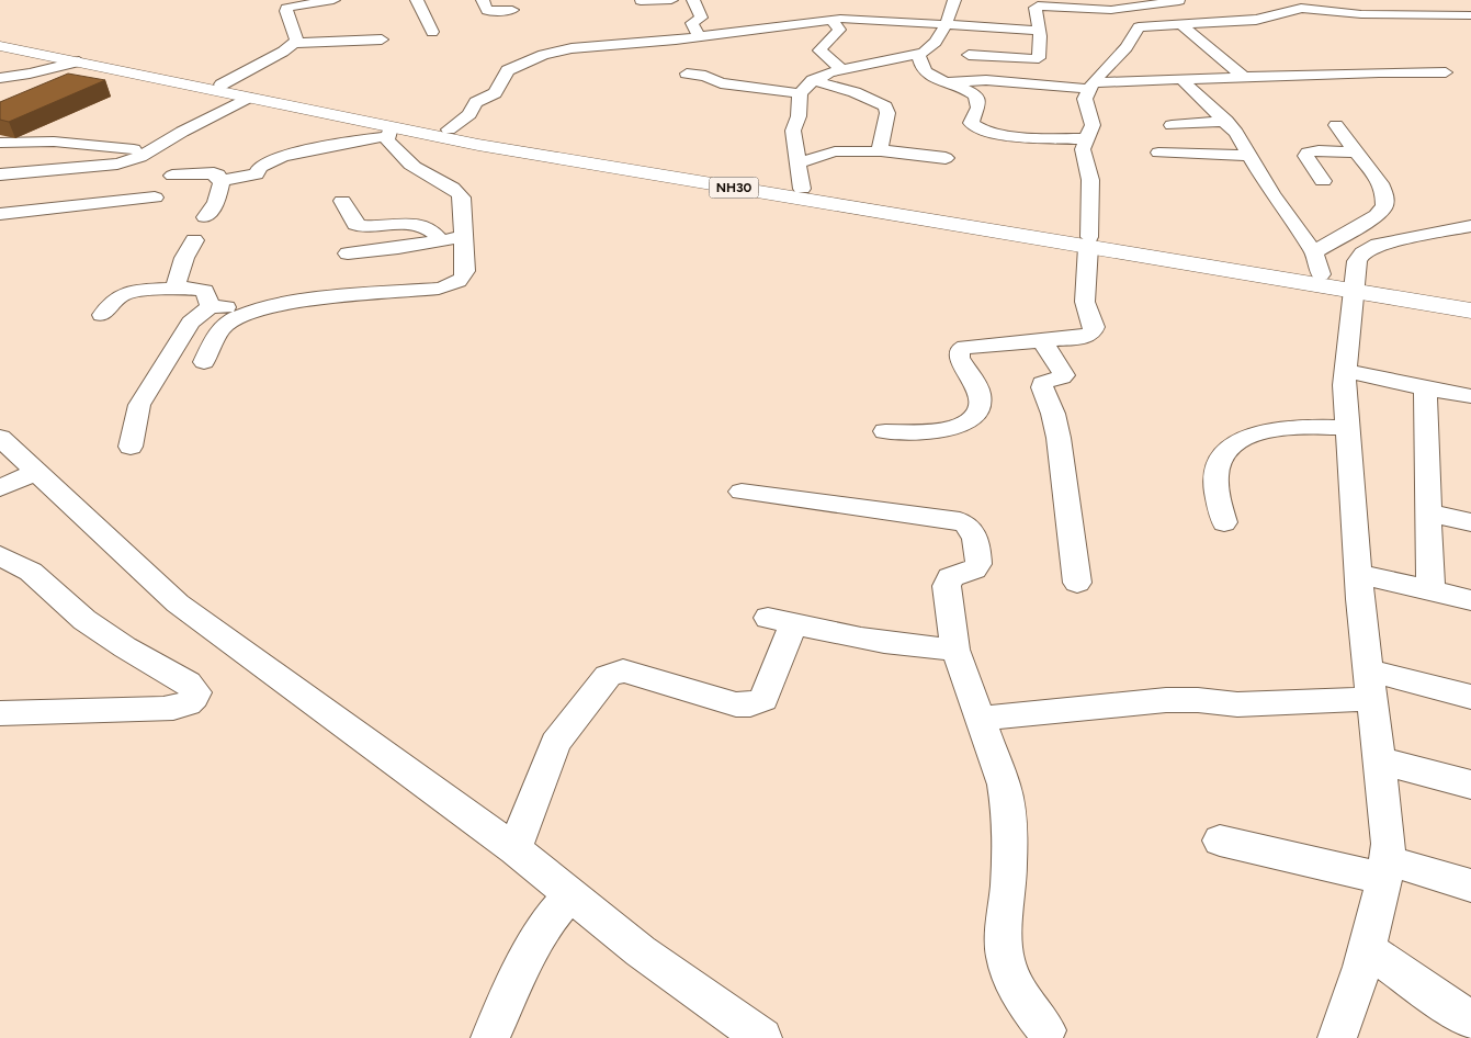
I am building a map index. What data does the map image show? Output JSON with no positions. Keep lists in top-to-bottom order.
{
  "streets": {
    "highway": ["NH30"]
  }
}
